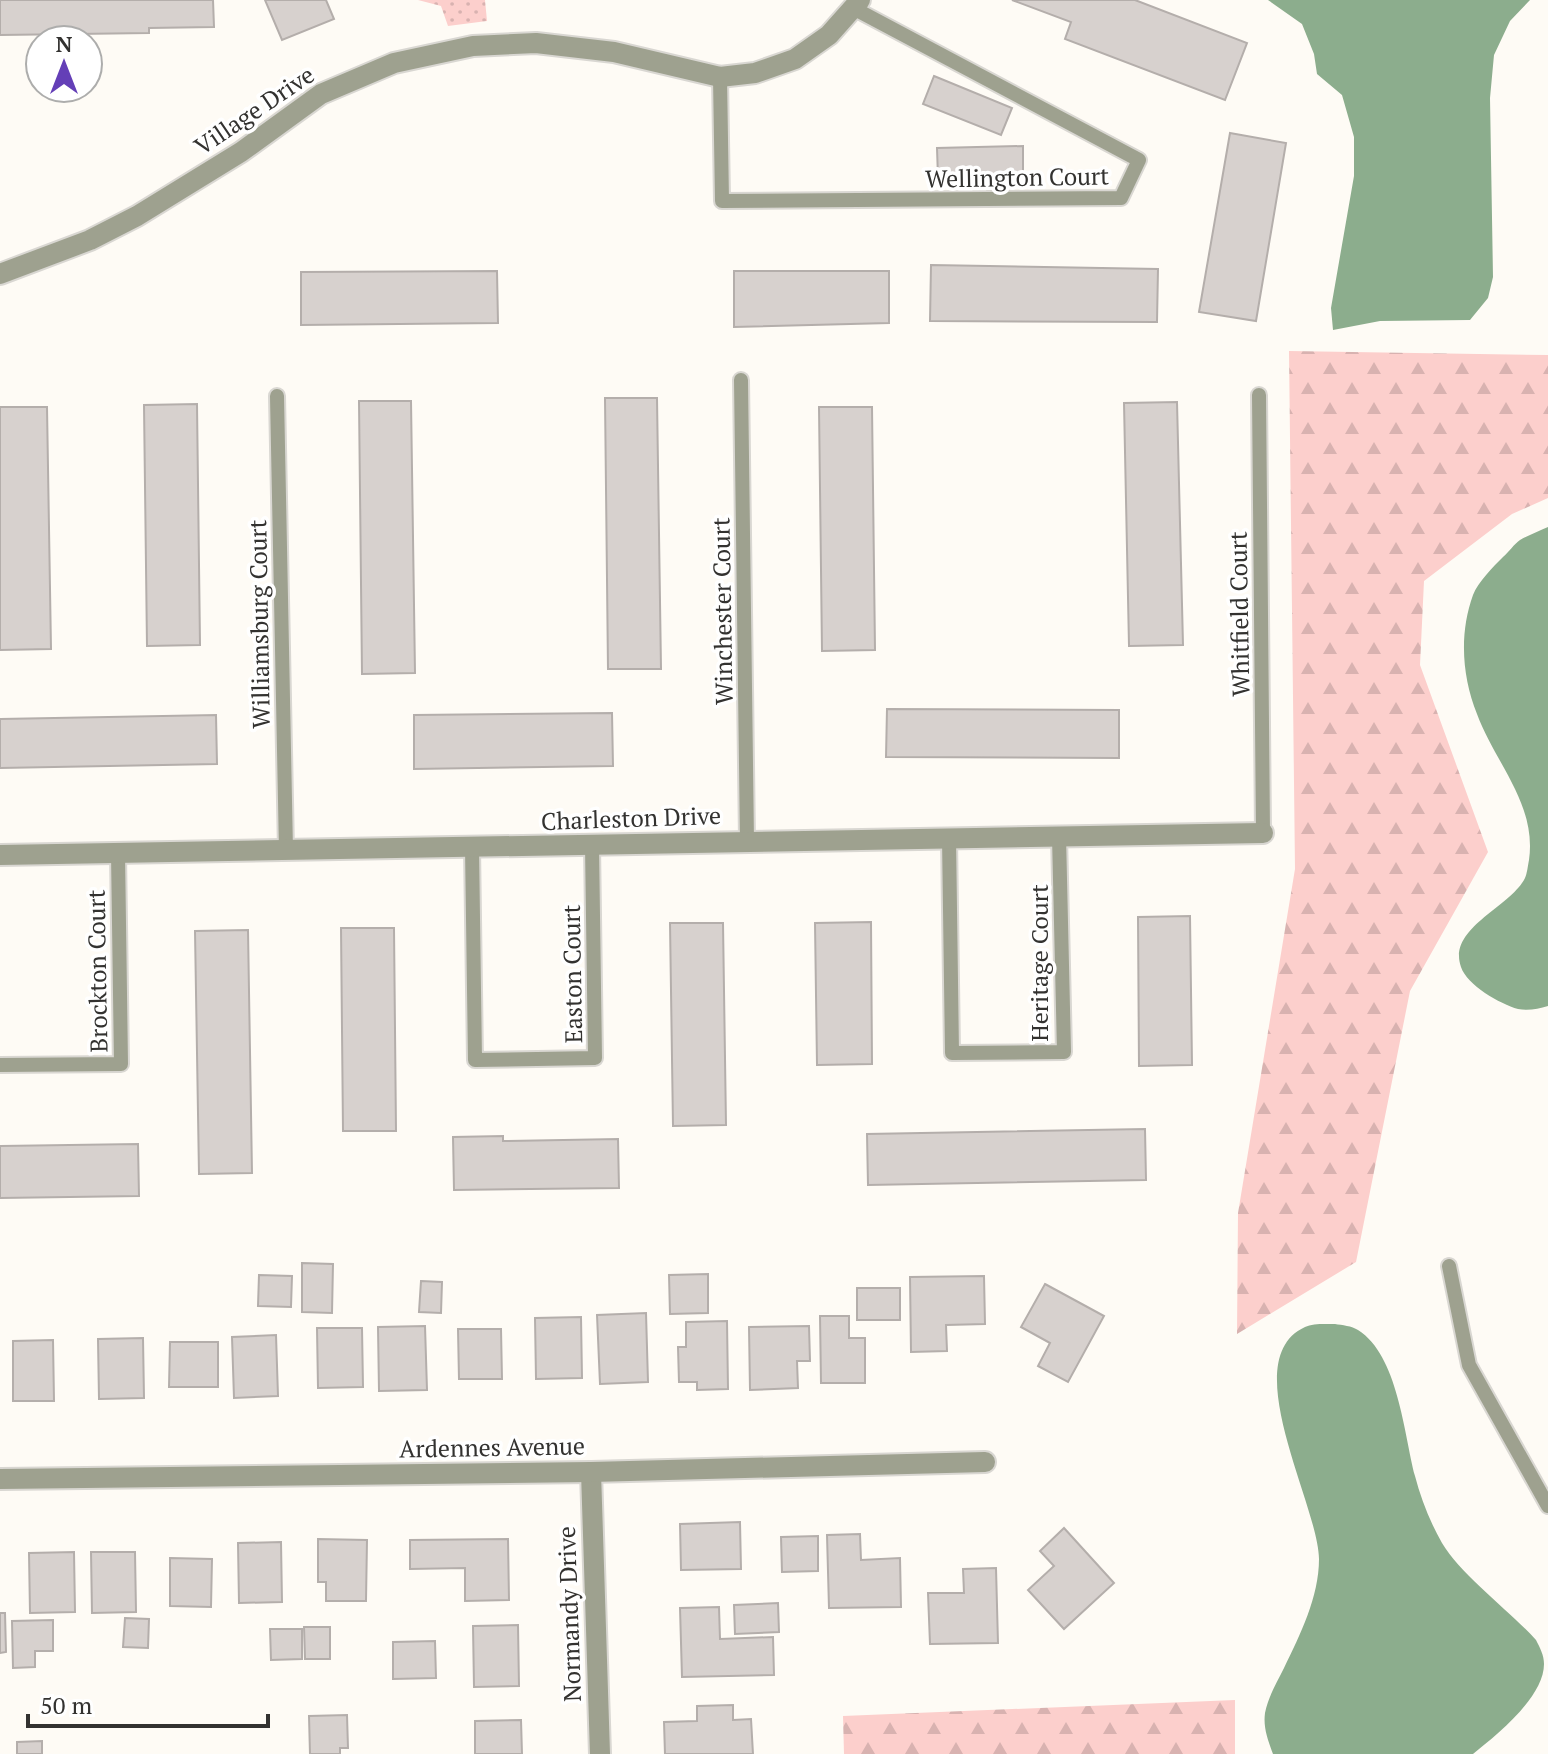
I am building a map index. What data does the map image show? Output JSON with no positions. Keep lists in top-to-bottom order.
{
  "streets": {
    "street": [
      "Village Drive",
      "Charleston Drive",
      "Ardennes Avenue",
      "Normandy Drive"
    ],
    "lane": [
      "Wellington Court",
      "Winchester Court",
      "Whitfield Court",
      "Williamsburg Court",
      "Heritage Court",
      "Brockton Court",
      "Easton Court"
    ]
  },
  "crossings": [
    ["Village Drive", "Wellington Court"],
    ["Winchester Court", "Charleston Drive"],
    ["Whitfield Court", "Charleston Drive"],
    ["Williamsburg Court", "Charleston Drive"],
    ["Charleston Drive", "Heritage Court"],
    ["Charleston Drive", "Brockton Court"],
    ["Charleston Drive", "Easton Court"],
    ["Ardennes Avenue", "Normandy Drive"]
  ],
  "scale_bar": "50 m",
  "north": "top"
}
